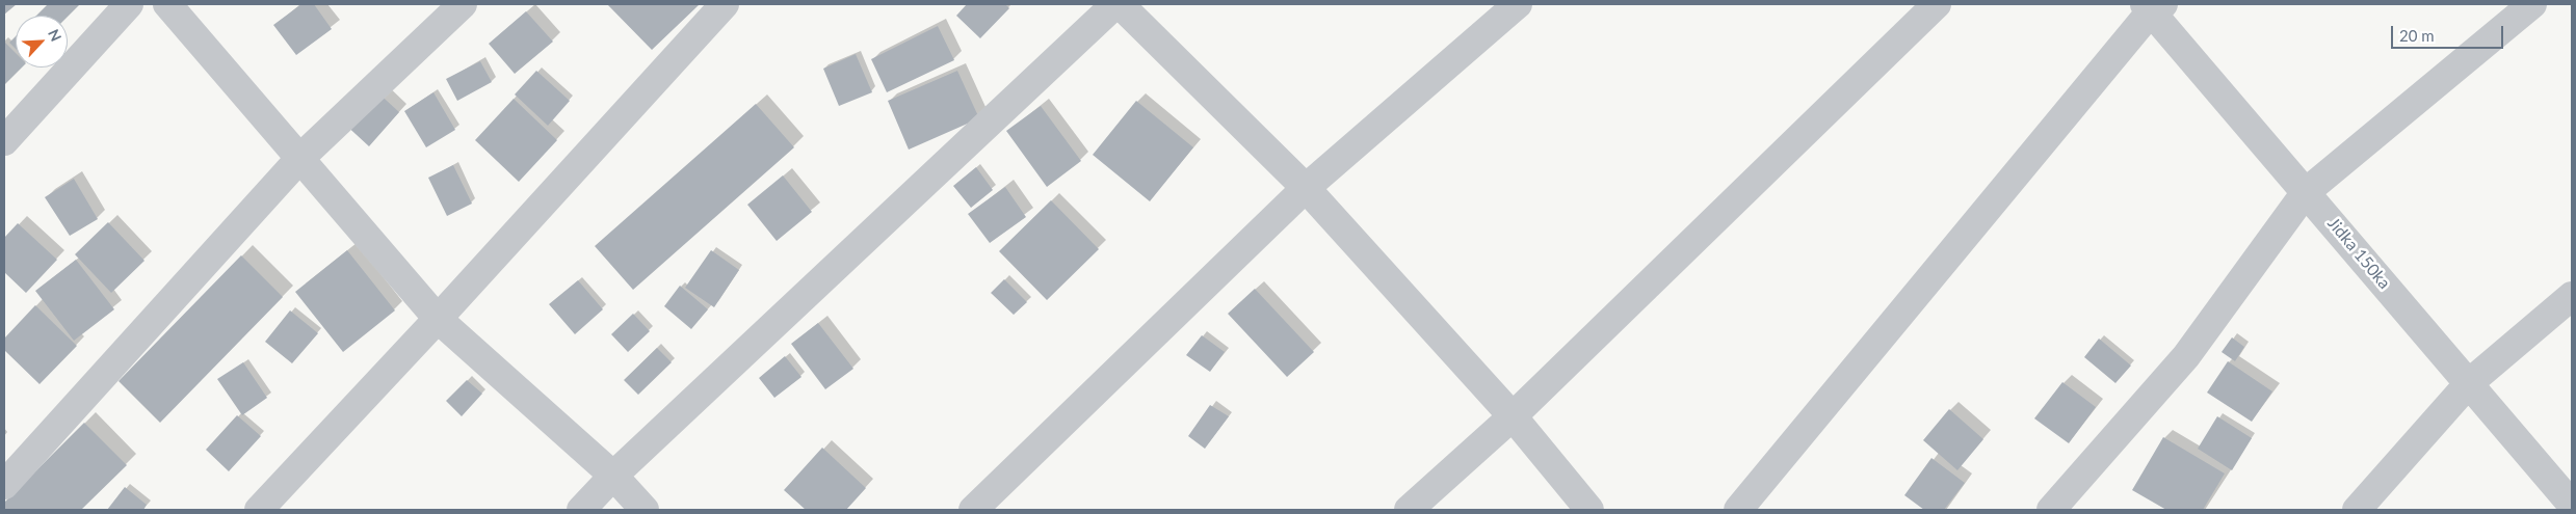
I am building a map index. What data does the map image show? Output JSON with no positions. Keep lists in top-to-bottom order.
{
  "streets": {
    "street": ["Jidka 150ka"]
  },
  "scale_bar": "20 m",
  "north": "top right"
}
